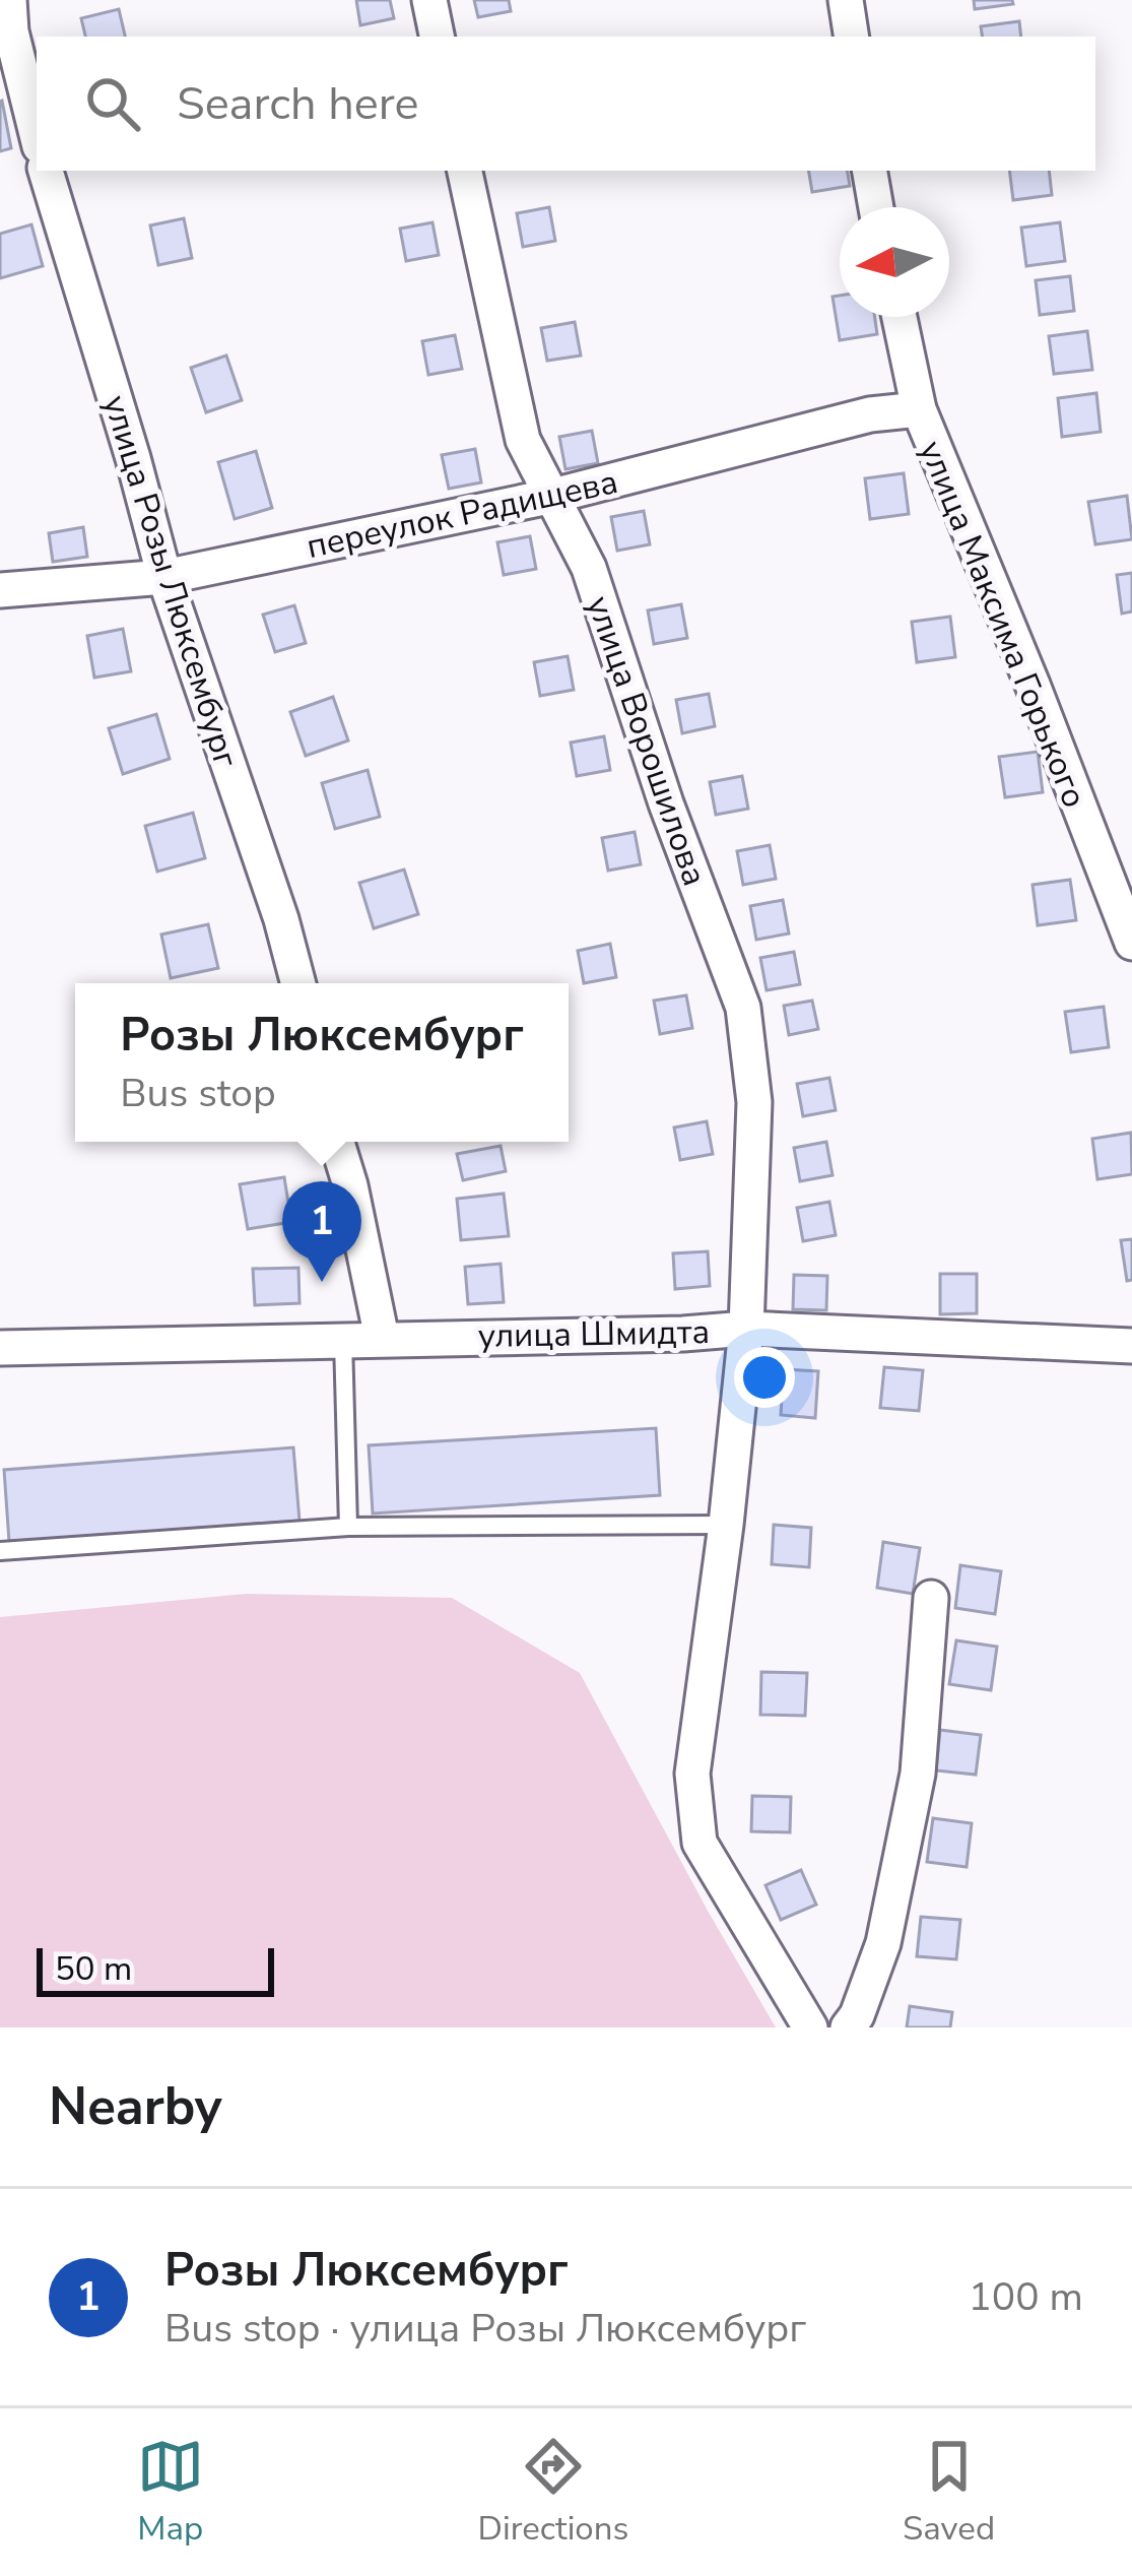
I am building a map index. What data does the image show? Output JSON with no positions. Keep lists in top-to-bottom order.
{
  "streets": {
    "street": [
      "переулок Радищева",
      "улица Розы Люксембург",
      "улица Максима Горького",
      "улица Ворошилова",
      "улица Шмидта"
    ]
  },
  "crossings": [
    ["переулок Радищева", "улица Розы Люксембург"],
    ["переулок Радищева", "улица Максима Горького"],
    ["переулок Радищева", "улица Ворошилова"],
    ["улица Ворошилова", "улица Шмидта"]
  ],
  "scale_bar": "50 m",
  "north": "left",
  "page": {
    "search": "Search here",
    "popup": ["Розы Люксембург", "Bus stop"],
    "pins": "1",
    "scale": "50 m",
    "heading": "Nearby",
    "list": [
      {
        "mark": "1",
        "name": "Розы Люксембург",
        "note": "Bus stop · улица Розы Люксембург",
        "value": "100 m"
      }
    ],
    "nav": ["Map", "Directions", "Saved"]
  }
}
